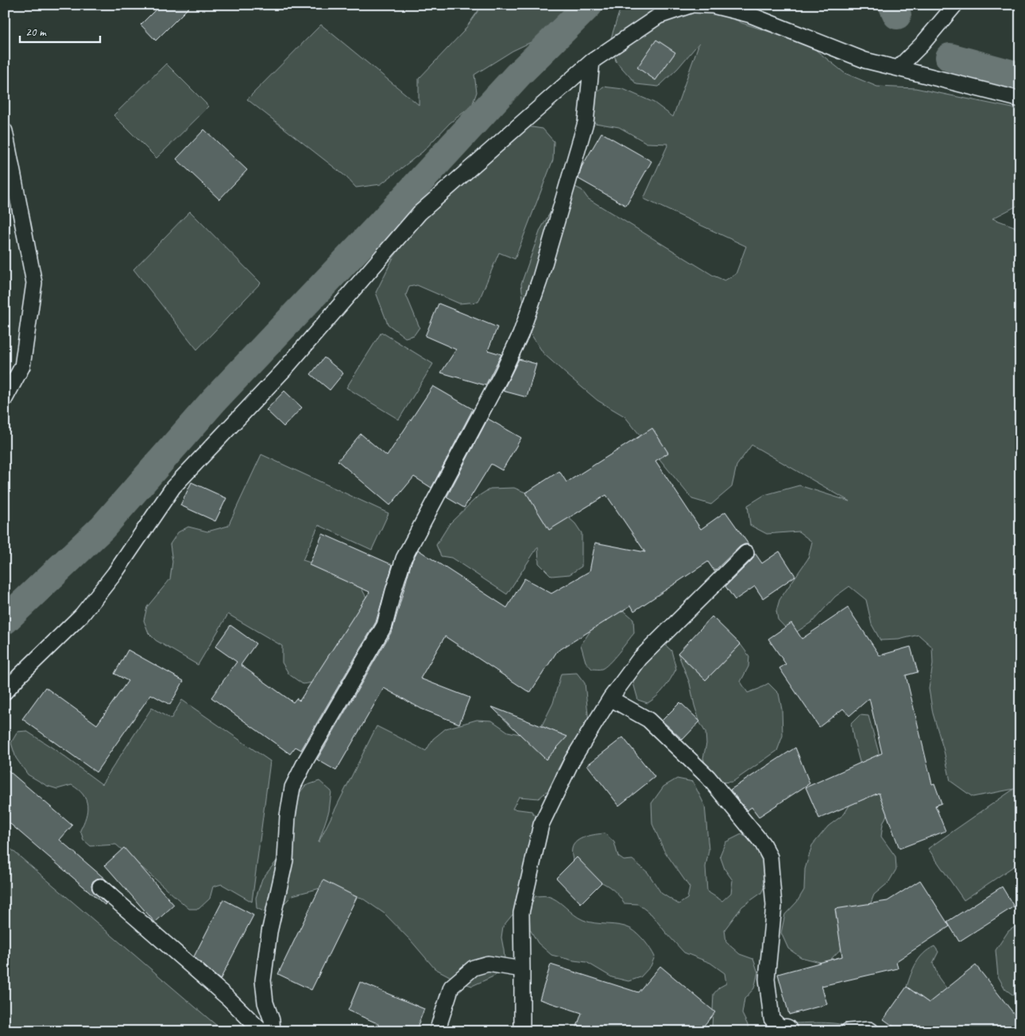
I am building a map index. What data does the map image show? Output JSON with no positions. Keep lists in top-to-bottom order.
{
  "scale_bar": "20 m"
}
